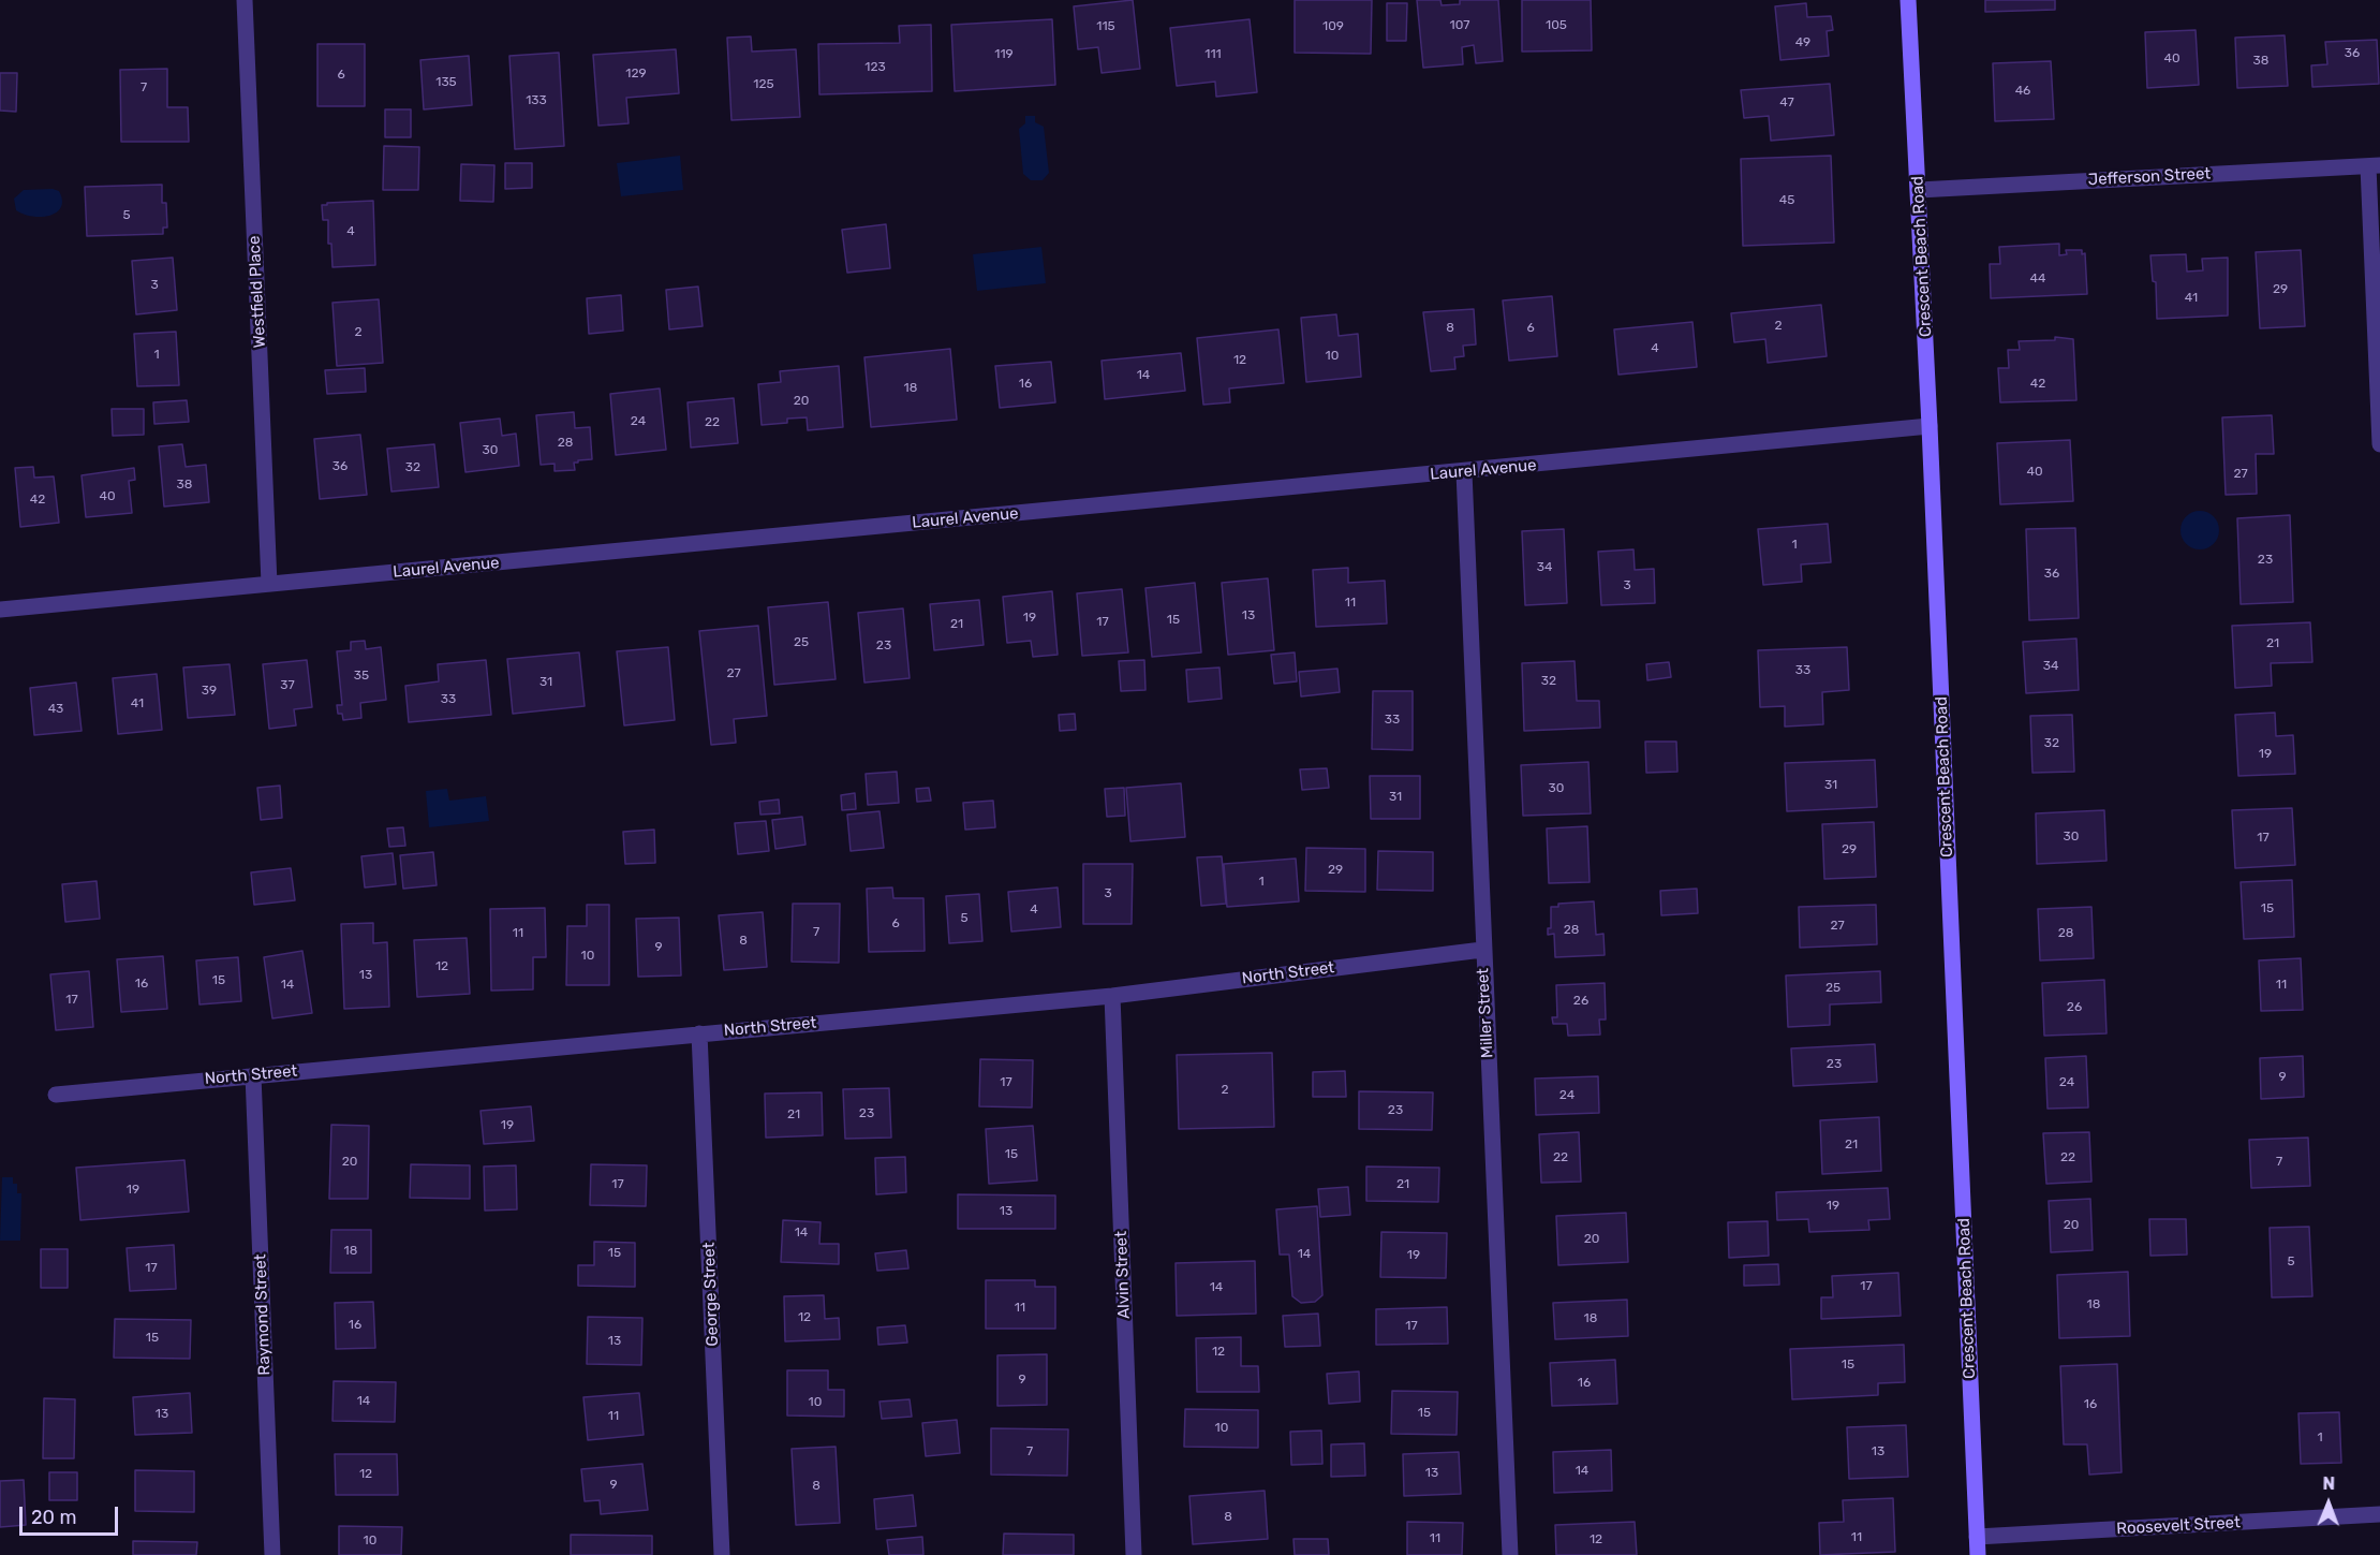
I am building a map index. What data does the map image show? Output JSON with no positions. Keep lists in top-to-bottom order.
{
  "streets": {
    "street": [
      "Jefferson Street",
      "Crescent Beach Road",
      "Westfield Place",
      "Laurel Avenue",
      "North Street",
      "Miller Street",
      "Alvin Street",
      "George Street",
      "Raymond Street",
      "Roosevelt Street"
    ]
  },
  "crossings": [
    ["Jefferson Street", "Crescent Beach Road"],
    ["Crescent Beach Road", "Laurel Avenue"],
    ["Crescent Beach Road", "Roosevelt Street"],
    ["Westfield Place", "Laurel Avenue"],
    ["Laurel Avenue", "Miller Street"],
    ["North Street", "Miller Street"],
    ["North Street", "Alvin Street"],
    ["North Street", "George Street"],
    ["North Street", "Raymond Street"]
  ],
  "house_numbers": [
    "107",
    "105",
    "115",
    "109",
    "49",
    "36",
    "119",
    "111",
    "40",
    "38",
    "123",
    "129",
    "6",
    "135",
    "125",
    "7",
    "46",
    "133",
    "47",
    "45",
    "5",
    "4",
    "44",
    "3",
    "29",
    "41",
    "2",
    "8",
    "6",
    "2",
    "4",
    "1",
    "10",
    "12",
    "14",
    "16",
    "42",
    "18",
    "20",
    "24",
    "22",
    "28",
    "30",
    "36",
    "32",
    "40",
    "27",
    "38",
    "40",
    "42",
    "1",
    "23",
    "34",
    "36",
    "3",
    "11",
    "13",
    "19",
    "15",
    "17",
    "21",
    "25",
    "21",
    "23",
    "34",
    "33",
    "27",
    "35",
    "32",
    "31",
    "37",
    "39",
    "33",
    "41",
    "43",
    "33",
    "32",
    "19",
    "31",
    "30",
    "31",
    "30",
    "17",
    "29",
    "29",
    "1",
    "3",
    "15",
    "4",
    "5",
    "6",
    "27",
    "28",
    "7",
    "11",
    "28",
    "8",
    "9",
    "10",
    "12",
    "13",
    "15",
    "16",
    "14",
    "11",
    "25",
    "17",
    "26",
    "26",
    "23",
    "9",
    "17",
    "24",
    "2",
    "24",
    "23",
    "23",
    "21",
    "19",
    "21",
    "15",
    "22",
    "22",
    "20",
    "7",
    "17",
    "21",
    "19",
    "19",
    "13",
    "20",
    "14",
    "20",
    "18",
    "15",
    "14",
    "19",
    "5",
    "17",
    "17",
    "14",
    "18",
    "11",
    "12",
    "18",
    "16",
    "17",
    "15",
    "13",
    "12",
    "15",
    "9",
    "16",
    "14",
    "10",
    "16",
    "15",
    "13",
    "11",
    "10",
    "1",
    "7",
    "13",
    "14",
    "13",
    "12",
    "9",
    "8",
    "8",
    "11",
    "11",
    "12",
    "10"
  ],
  "scale_bar": "20 m",
  "north": "top"
}
